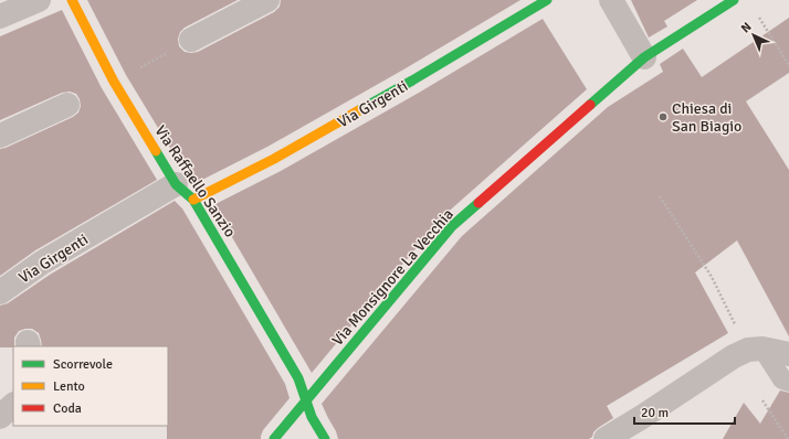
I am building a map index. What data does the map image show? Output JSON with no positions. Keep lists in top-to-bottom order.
{
  "streets": {
    "street": ["Via Girgenti", "Via Raffaello Sanzio", "Via Monsignore La Vecchia"]
  },
  "crossings": [
    ["Via Girgenti", "Via Raffaello Sanzio"],
    ["Via Raffaello Sanzio", "Via Monsignore La Vecchia"]
  ],
  "places": ["Chiesa di San Biagio"],
  "legend": ["Scorrevole", "Lento", "Coda"],
  "scale_bar": "20 m",
  "north": "top left"
}
